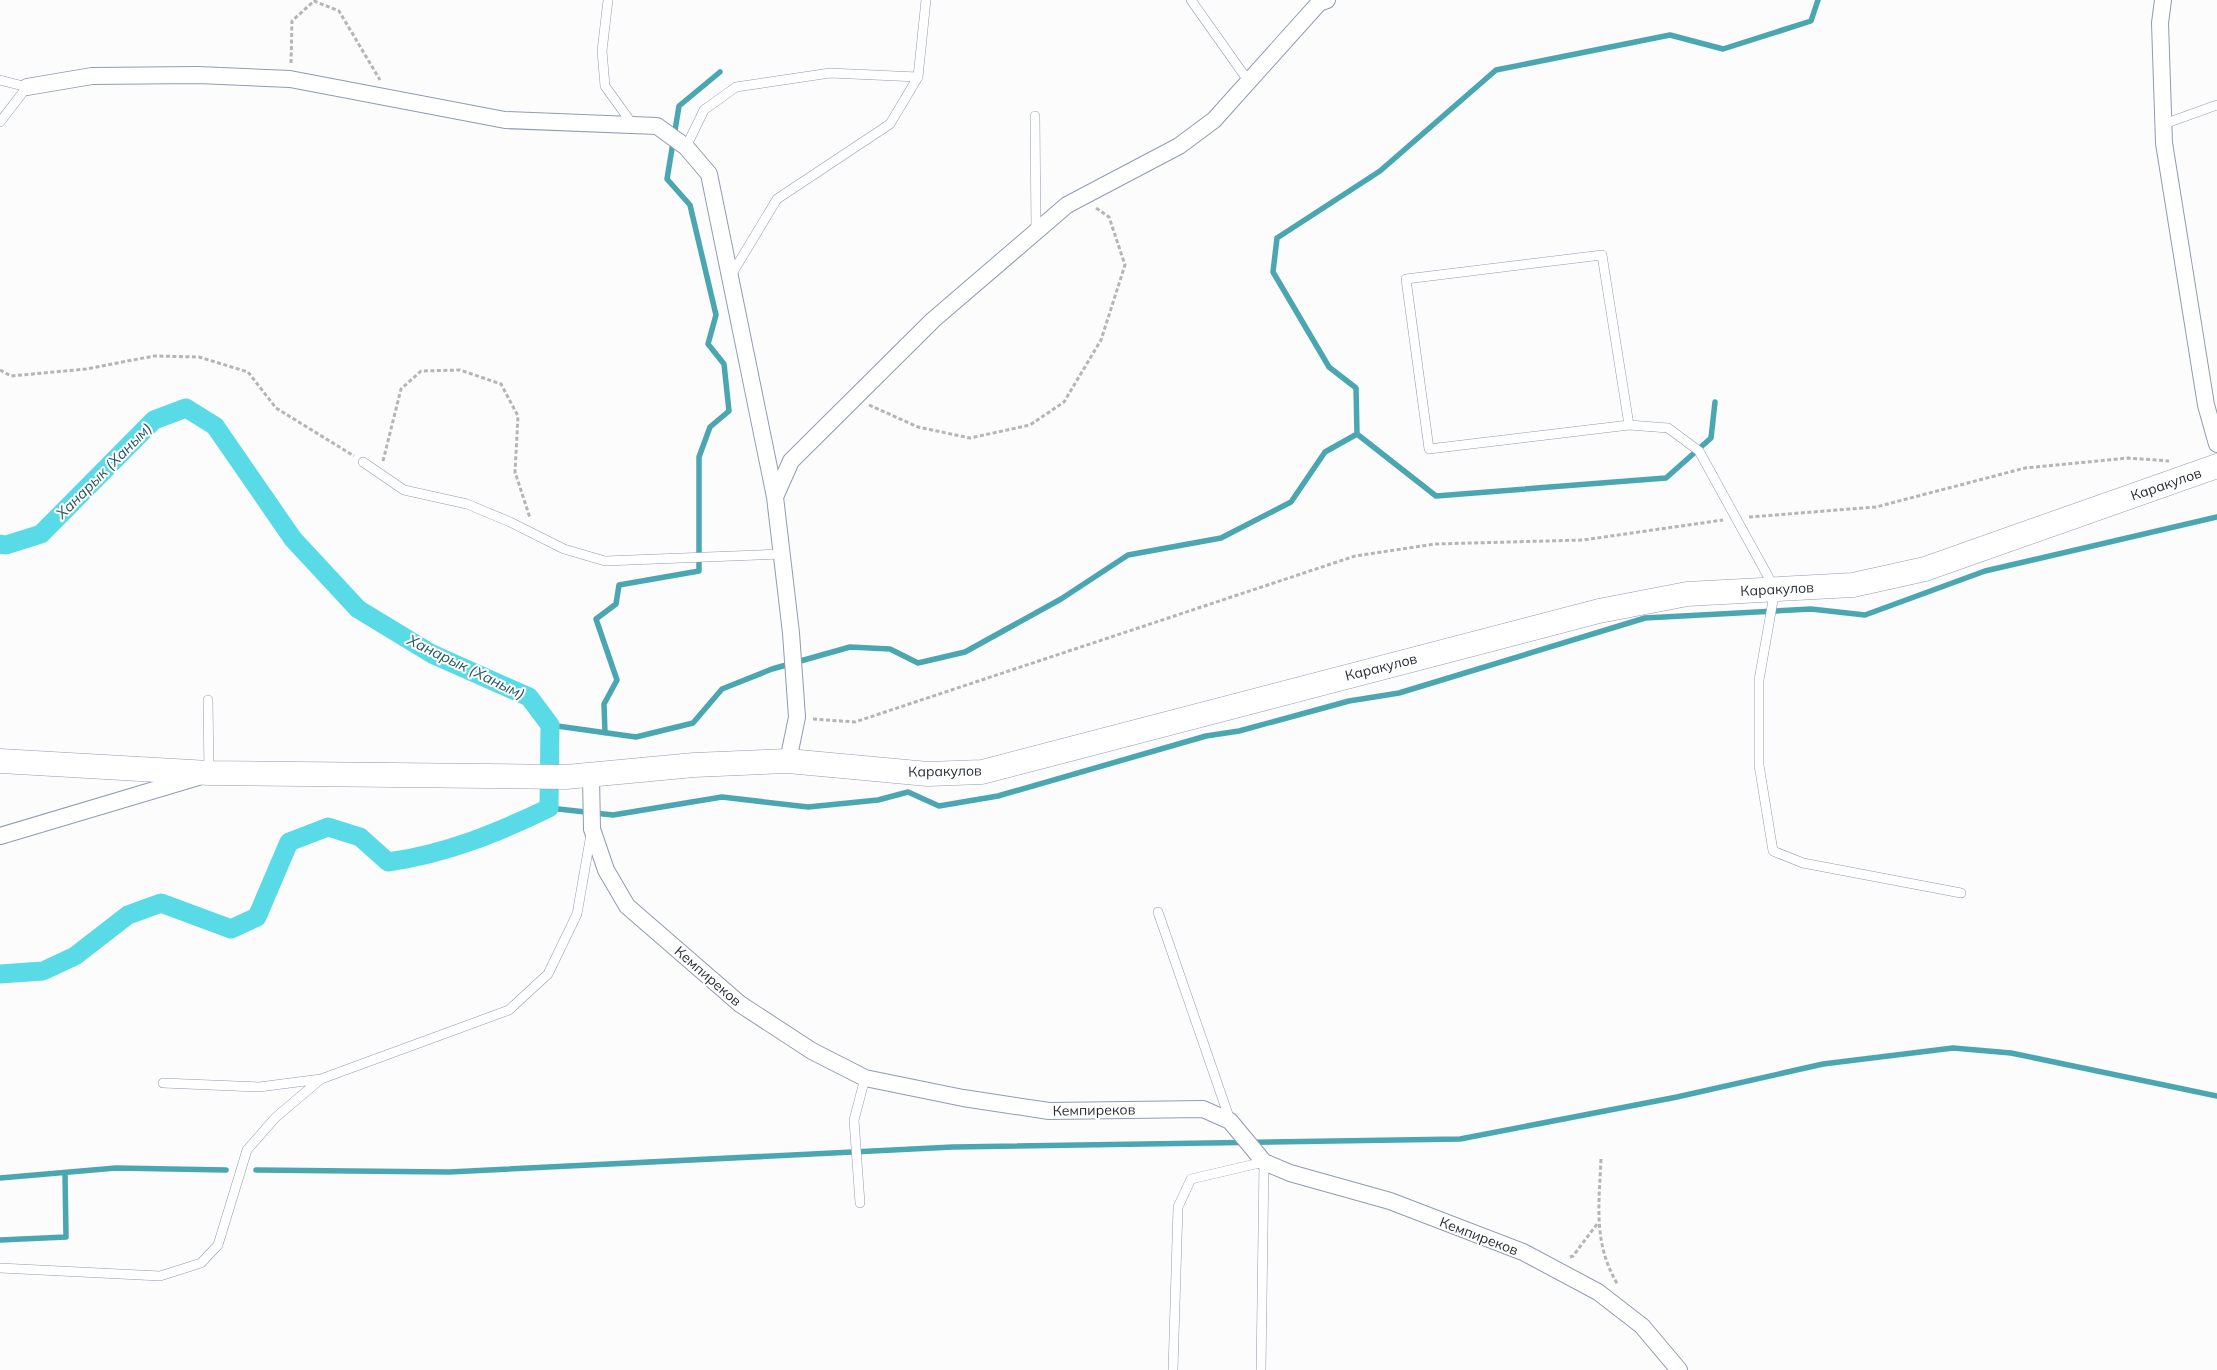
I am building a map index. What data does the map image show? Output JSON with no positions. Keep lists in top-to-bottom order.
{
  "streets": {
    "main road": ["Каракулов"],
    "street": ["Кемпиреков"]
  },
  "crossings": [
    ["Каракулов", "Кемпиреков"]
  ],
  "water": ["Ханарык (Ханым)"]
}
